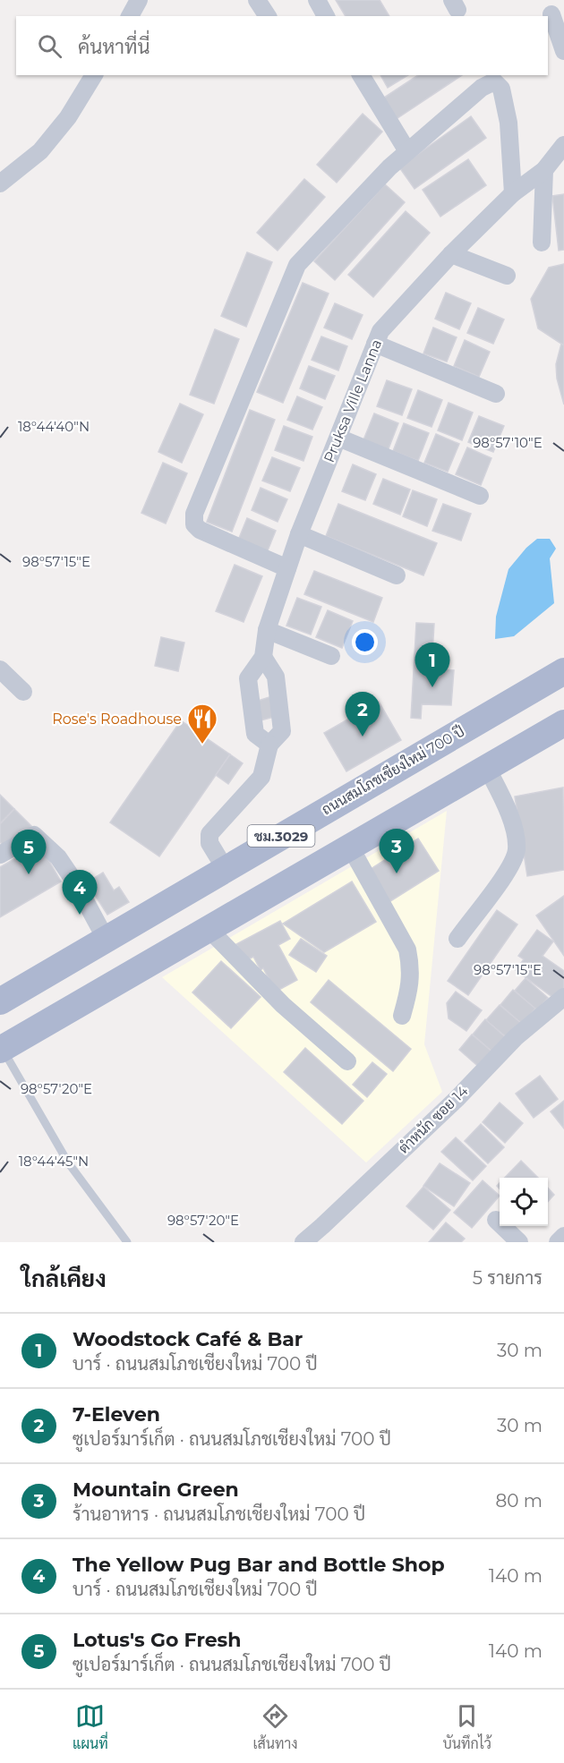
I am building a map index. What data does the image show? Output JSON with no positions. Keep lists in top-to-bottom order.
{
  "streets": {
    "main road": ["ถนนสมโภชเชียงใหม่ 700 ปี", "ชม.3029"],
    "street": ["Pruksa Ville Lanna", "ตำหนัก ซอย 14"]
  },
  "places": {
    "restaurant": ["Rose's Roadhouse"]
  },
  "page": {
    "search": "ค้นหาที่นี่",
    "pins": [
      "1",
      "2",
      "3",
      "5",
      "4"
    ],
    "heading": ["ใกล้เคียง", "5 รายการ"],
    "list": [
      {
        "mark": "1",
        "name": "Woodstock Café & Bar",
        "note": "บาร์ · ถนนสมโภชเชียงใหม่ 700 ปี",
        "value": "30 m"
      },
      {
        "mark": "2",
        "name": "7-Eleven",
        "note": "ซูเปอร์มาร์เก็ต · ถนนสมโภชเชียงใหม่ 700 ปี",
        "value": "30 m"
      },
      {
        "mark": "3",
        "name": "Mountain Green",
        "note": "ร้านอาหาร · ถนนสมโภชเชียงใหม่ 700 ปี",
        "value": "80 m"
      },
      {
        "mark": "4",
        "name": "The Yellow Pug Bar and Bottle Shop",
        "note": "บาร์ · ถนนสมโภชเชียงใหม่ 700 ปี",
        "value": "140 m"
      },
      {
        "mark": "5",
        "name": "Lotus's Go Fresh",
        "note": "ซูเปอร์มาร์เก็ต · ถนนสมโภชเชียงใหม่ 700 ปี",
        "value": "140 m"
      }
    ],
    "nav": ["แผนที่", "เส้นทาง", "บันทึกไว้"]
  },
  "coordinates": [
    "18°44'40\"N",
    "98°57'10\"E",
    "98°57'15\"E",
    "98°57'20\"E",
    "18°44'45\"N"
  ]
}
